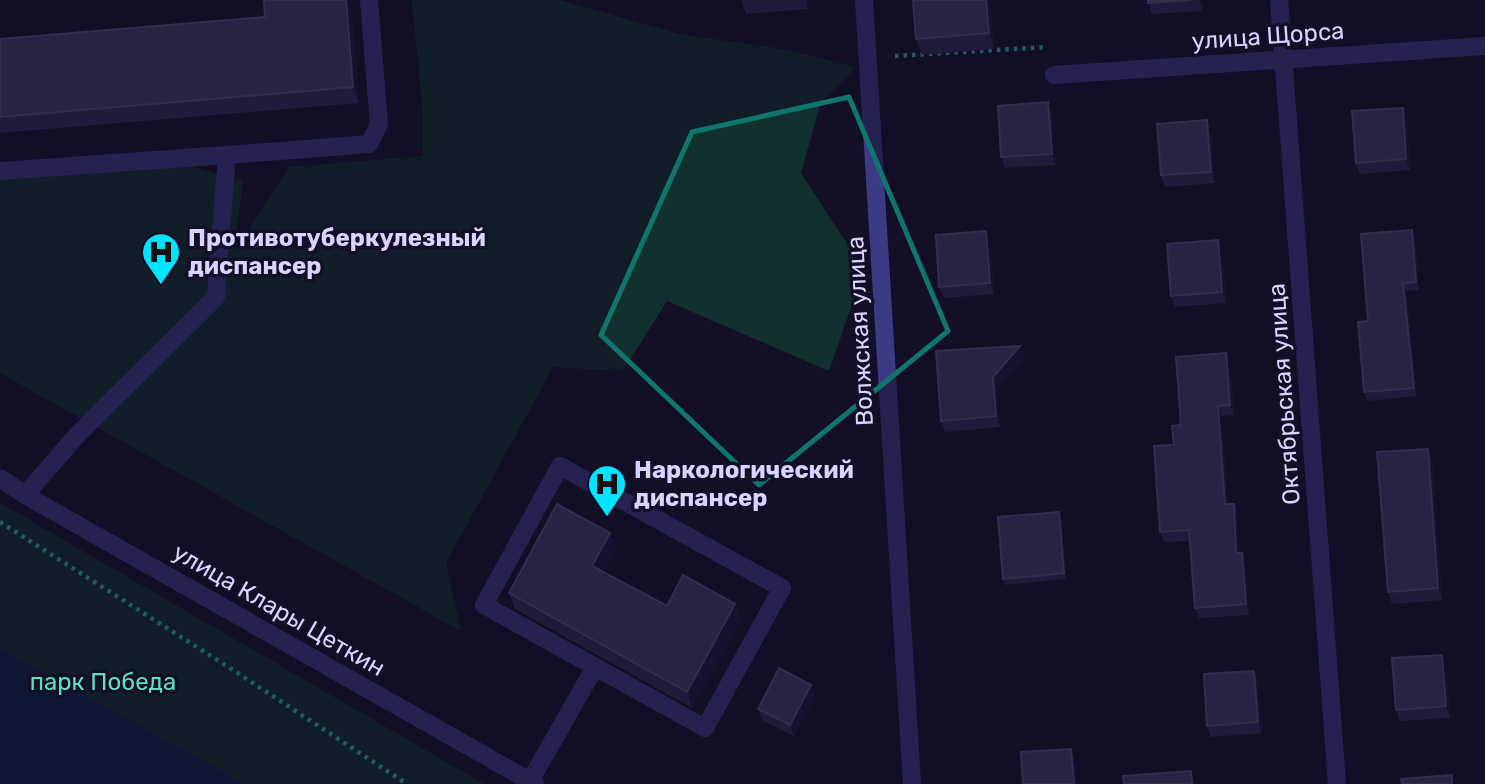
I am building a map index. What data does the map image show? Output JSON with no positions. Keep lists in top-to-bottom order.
{
  "streets": {
    "street": [
      "улица Щорса",
      "Волжская улица",
      "Октябрьская улица",
      "улица Клары Цеткин"
    ]
  },
  "crossings": [
    ["улица Щорса", "Октябрьская улица"]
  ],
  "parks": ["парк Победa"],
  "places": {
    "hospital": ["Противотуберкулезный диспансер", "Наркологический диспансер"]
  }
}
